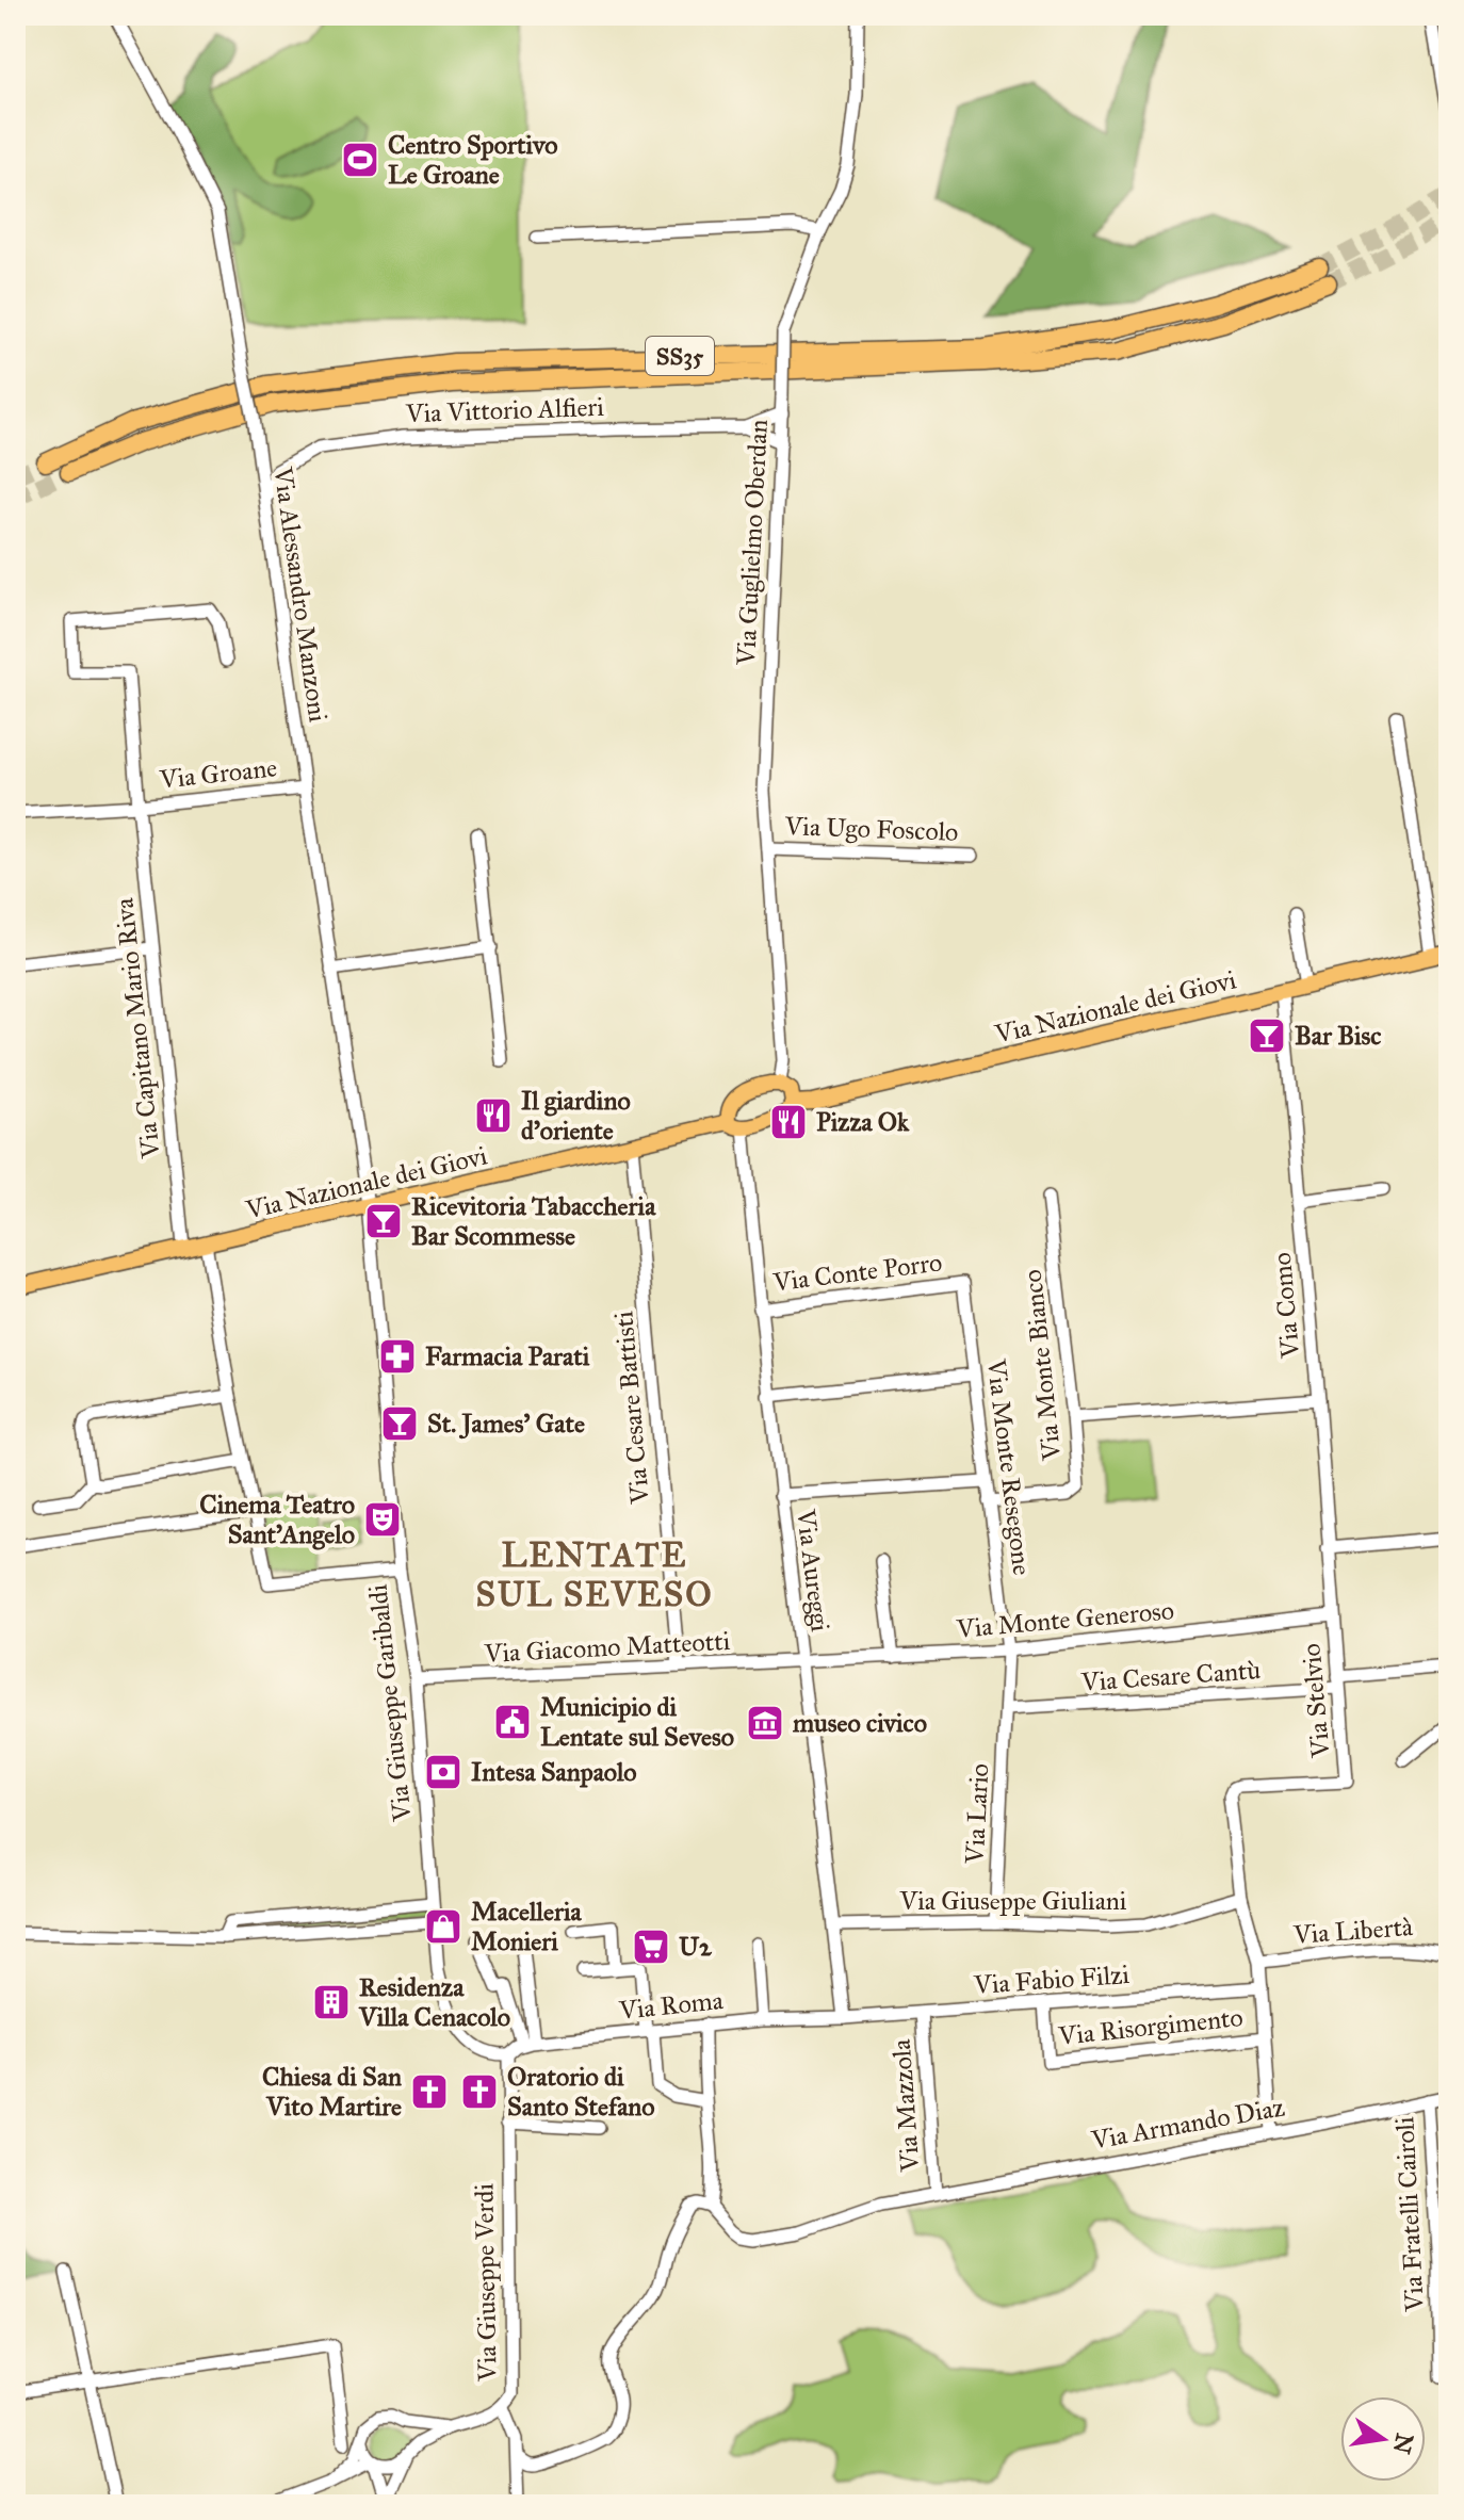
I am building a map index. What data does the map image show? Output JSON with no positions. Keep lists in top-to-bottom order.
{
  "streets": {
    "highway": ["SS35"],
    "main road": ["Via Nazionale dei Giovi"],
    "street": [
      "Via Vittorio Alfieri",
      "Via Guglielmo Oberdan",
      "Via Alessandro Manzoni",
      "Via Groane",
      "Via Ugo Foscolo",
      "Via Capitano Mario Riva",
      "Via Conte Porro",
      "Via Como",
      "Via Monte Bianco",
      "Via Cesare Battisti",
      "Via Monte Resegone",
      "Via Aureggi",
      "Via Monte Generoso",
      "Via Giacomo Matteotti",
      "Via Cesare Cantù",
      "Via Stelvio",
      "Via Giuseppe Garibaldi",
      "Via Lario",
      "Via Giuseppe Giuliani",
      "Via Libertà",
      "Via Fabio Filzi",
      "Via Roma",
      "Via Risorgimento",
      "Via Mazzola",
      "Via Armando Diaz",
      "Via Fratelli Cairoli",
      "Via Giuseppe Verdi"
    ]
  },
  "crossings": [
    ["Via Vittorio Alfieri", "Via Guglielmo Oberdan"],
    ["Via Vittorio Alfieri", "Via Alessandro Manzoni"],
    ["Via Guglielmo Oberdan", "Via Ugo Foscolo"],
    ["Via Alessandro Manzoni", "Via Groane"],
    ["Via Alessandro Manzoni", "Via Nazionale dei Giovi"],
    ["Via Alessandro Manzoni", "Via Giuseppe Garibaldi"],
    ["Via Groane", "Via Capitano Mario Riva"],
    ["Via Nazionale dei Giovi", "Via Capitano Mario Riva"],
    ["Via Nazionale dei Giovi", "Via Como"],
    ["Via Nazionale dei Giovi", "Via Cesare Battisti"],
    ["Via Nazionale dei Giovi", "Via Aureggi"],
    ["Via Nazionale dei Giovi", "Via Giuseppe Garibaldi"],
    ["Via Conte Porro", "Via Monte Resegone"],
    ["Via Conte Porro", "Via Aureggi"],
    ["Via Como", "Via Monte Generoso"],
    ["Via Como", "Via Stelvio"],
    ["Via Monte Bianco", "Via Monte Resegone"],
    ["Via Cesare Battisti", "Via Giacomo Matteotti"],
    ["Via Monte Resegone", "Via Monte Generoso"],
    ["Via Monte Resegone", "Via Cesare Cantù"],
    ["Via Monte Resegone", "Via Lario"],
    ["Via Aureggi", "Via Monte Generoso"],
    ["Via Aureggi", "Via Giacomo Matteotti"],
    ["Via Aureggi", "Via Giuseppe Giuliani"],
    ["Via Aureggi", "Via Fabio Filzi"],
    ["Via Aureggi", "Via Roma"],
    ["Via Monte Generoso", "Via Giacomo Matteotti"],
    ["Via Monte Generoso", "Via Stelvio"],
    ["Via Giacomo Matteotti", "Via Giuseppe Garibaldi"],
    ["Via Cesare Cantù", "Via Stelvio"],
    ["Via Cesare Cantù", "Via Lario"],
    ["Via Stelvio", "Via Giuseppe Giuliani"],
    ["Via Giuseppe Garibaldi", "Via Giuseppe Verdi"],
    ["Via Lario", "Via Giuseppe Giuliani"],
    ["Via Fabio Filzi", "Via Roma"],
    ["Via Fabio Filzi", "Via Risorgimento"],
    ["Via Fabio Filzi", "Via Mazzola"],
    ["Via Mazzola", "Via Armando Diaz"],
    ["Via Armando Diaz", "Via Fratelli Cairoli"]
  ],
  "districts": ["LENTATE SUL SEVESO"],
  "places": {
    "sports": ["Centro Sportivo Le Groane"],
    "bar": ["Bar Bisc", "Ricevitoria Tabaccheria Bar Scommesse", "St. James' Gate"],
    "restaurant": ["Il giardino d'oriente", "Pizza Ok"],
    "pharmacy": ["Farmacia Parati"],
    "theatre": ["Cinema Teatro Sant'Angelo"],
    "public building": ["Municipio di Lentate sul Seveso"],
    "museum": ["museo civico"],
    "bank": ["Intesa Sanpaolo"],
    "shop": ["Macelleria Monieri"],
    "supermarket": ["U2"],
    "building": ["Residenza Villa Cenacolo"],
    "church": ["Chiesa di San Vito Martire", "Oratorio di Santo Stefano"]
  },
  "north": "right"
}
